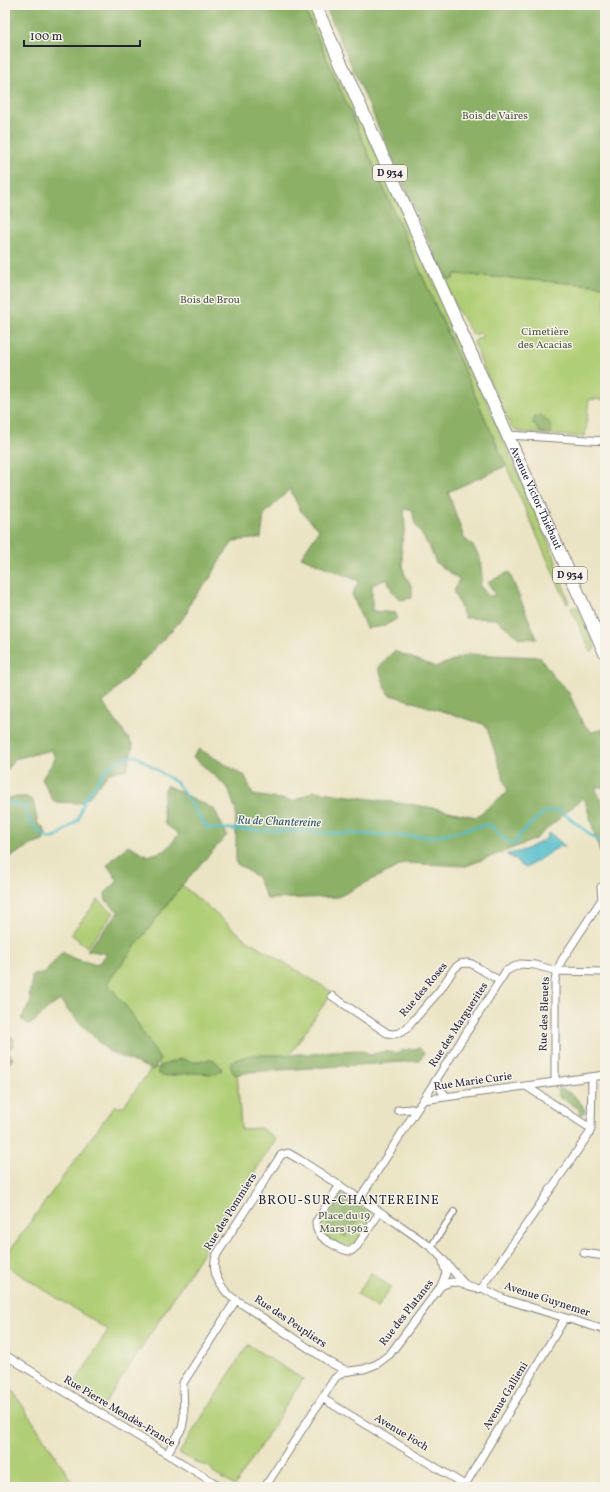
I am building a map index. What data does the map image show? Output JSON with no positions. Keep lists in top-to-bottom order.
{
  "streets": {
    "main road": ["D 934", "Avenue Victor Thiébaut"],
    "street": [
      "Rue des Roses",
      "Rue des Bleuets",
      "Rue des Marguerites",
      "Rue Marie Curie",
      "Rue des Pommiers",
      "Avenue Guynemer",
      "Rue des Platanes",
      "Rue des Peupliers",
      "Avenue Gallieni",
      "Rue Pierre Mendès-France",
      "Avenue Foch"
    ]
  },
  "crossings": [
    ["Rue des Roses", "Rue des Marguerites"],
    ["Rue des Bleuets", "Rue Marie Curie"],
    ["Rue des Marguerites", "Rue Marie Curie"],
    ["Rue des Pommiers", "Rue des Peupliers"],
    ["Avenue Guynemer", "Rue des Platanes"],
    ["Avenue Guynemer", "Avenue Gallieni"],
    ["Rue des Platanes", "Rue des Peupliers"],
    ["Rue des Platanes", "Avenue Foch"],
    ["Avenue Gallieni", "Avenue Foch"]
  ],
  "districts": ["BROU-SUR-CHANTEREINE"],
  "water": ["Ru de Chantereine"],
  "parks": [
    "Bois de Vaires",
    "Bois de Brou",
    "Cimetière des Acacias",
    "Place du 19 Mars 1962"
  ],
  "scale_bar": "100 m"
}
